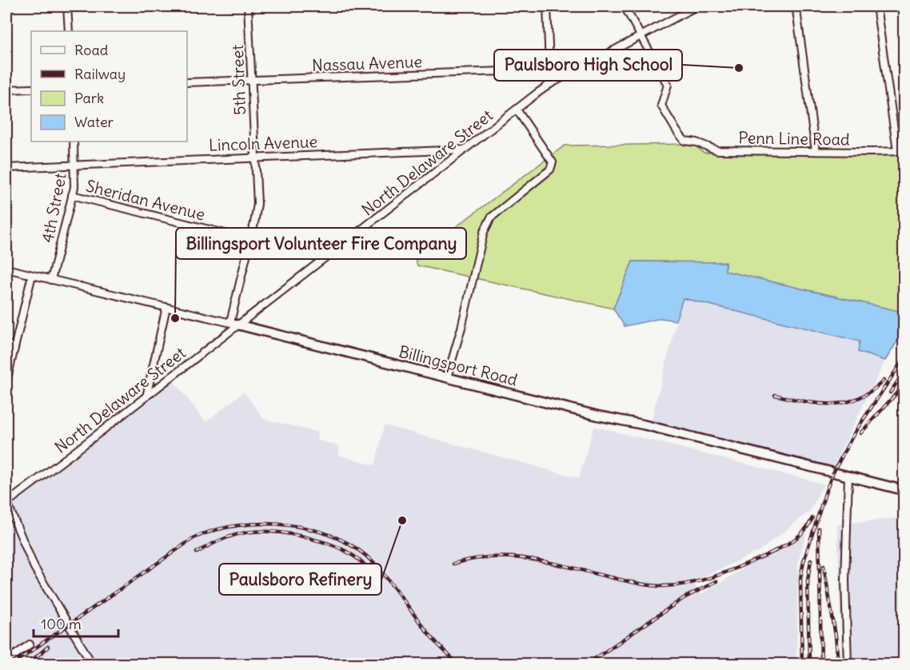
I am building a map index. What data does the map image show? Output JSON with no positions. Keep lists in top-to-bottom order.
{
  "streets": {
    "street": [
      "Nassau Avenue",
      "5th Street",
      "Penn Line Road",
      "Lincoln Avenue",
      "North Delaware Street",
      "Sheridan Avenue",
      "4th Street",
      "Billingsport Road"
    ]
  },
  "crossings": [
    ["Nassau Avenue", "5th Street"],
    ["5th Street", "Lincoln Avenue"],
    ["5th Street", "North Delaware Street"],
    ["5th Street", "Sheridan Avenue"],
    ["5th Street", "Billingsport Road"],
    ["Penn Line Road", "North Delaware Street"],
    ["Lincoln Avenue", "North Delaware Street"],
    ["Lincoln Avenue", "4th Street"],
    ["North Delaware Street", "Sheridan Avenue"],
    ["North Delaware Street", "Billingsport Road"],
    ["Sheridan Avenue", "4th Street"],
    ["4th Street", "Billingsport Road"]
  ],
  "places": ["Paulsboro High School", "Billingsport Volunteer Fire Company", "Paulsboro Refinery"],
  "legend": [
    "Road",
    "Railway",
    "Park",
    "Water"
  ],
  "scale_bar": "100 m"
}
